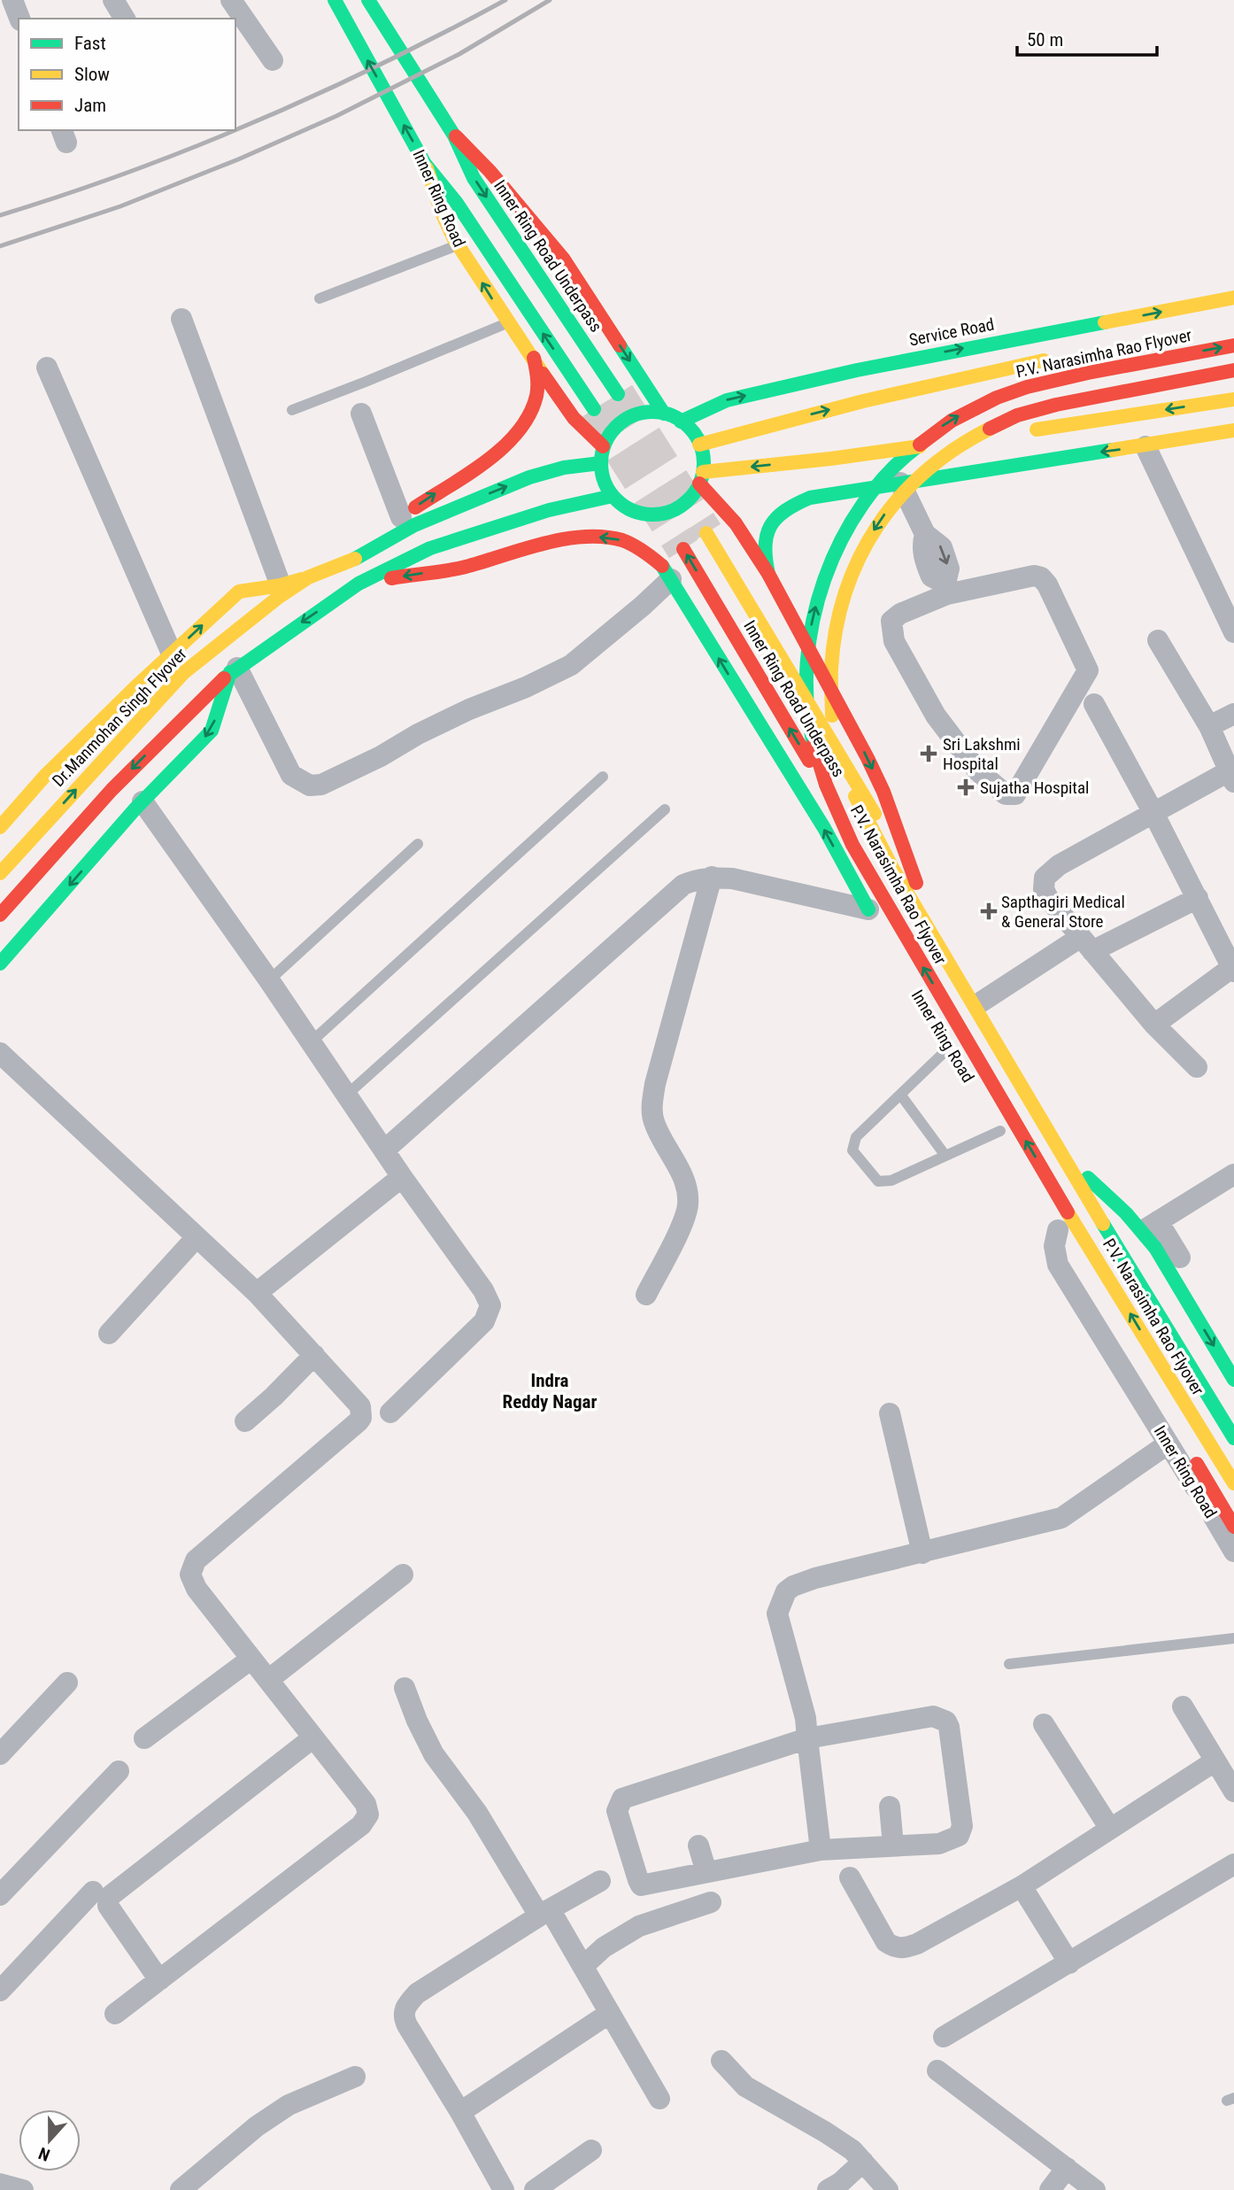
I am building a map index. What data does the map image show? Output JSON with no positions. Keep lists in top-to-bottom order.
{
  "streets": {
    "main road": [
      "Inner Ring Road",
      "Inner Ring Road Underpass",
      "Service Road",
      "P.V. Narasimha Rao Flyover",
      "Dr.Manmohan Singh Flyover"
    ]
  },
  "crossings": [
    ["Inner Ring Road", "Service Road"]
  ],
  "districts": ["Indra Reddy Nagar"],
  "places": {
    "health": ["Sri Lakshmi Hospital", "Sujatha Hospital", "Sapthagiri Medical & General Store"]
  },
  "legend": ["Fast", "Slow", "Jam"],
  "scale_bar": "50 m",
  "north": "bottom"
}
